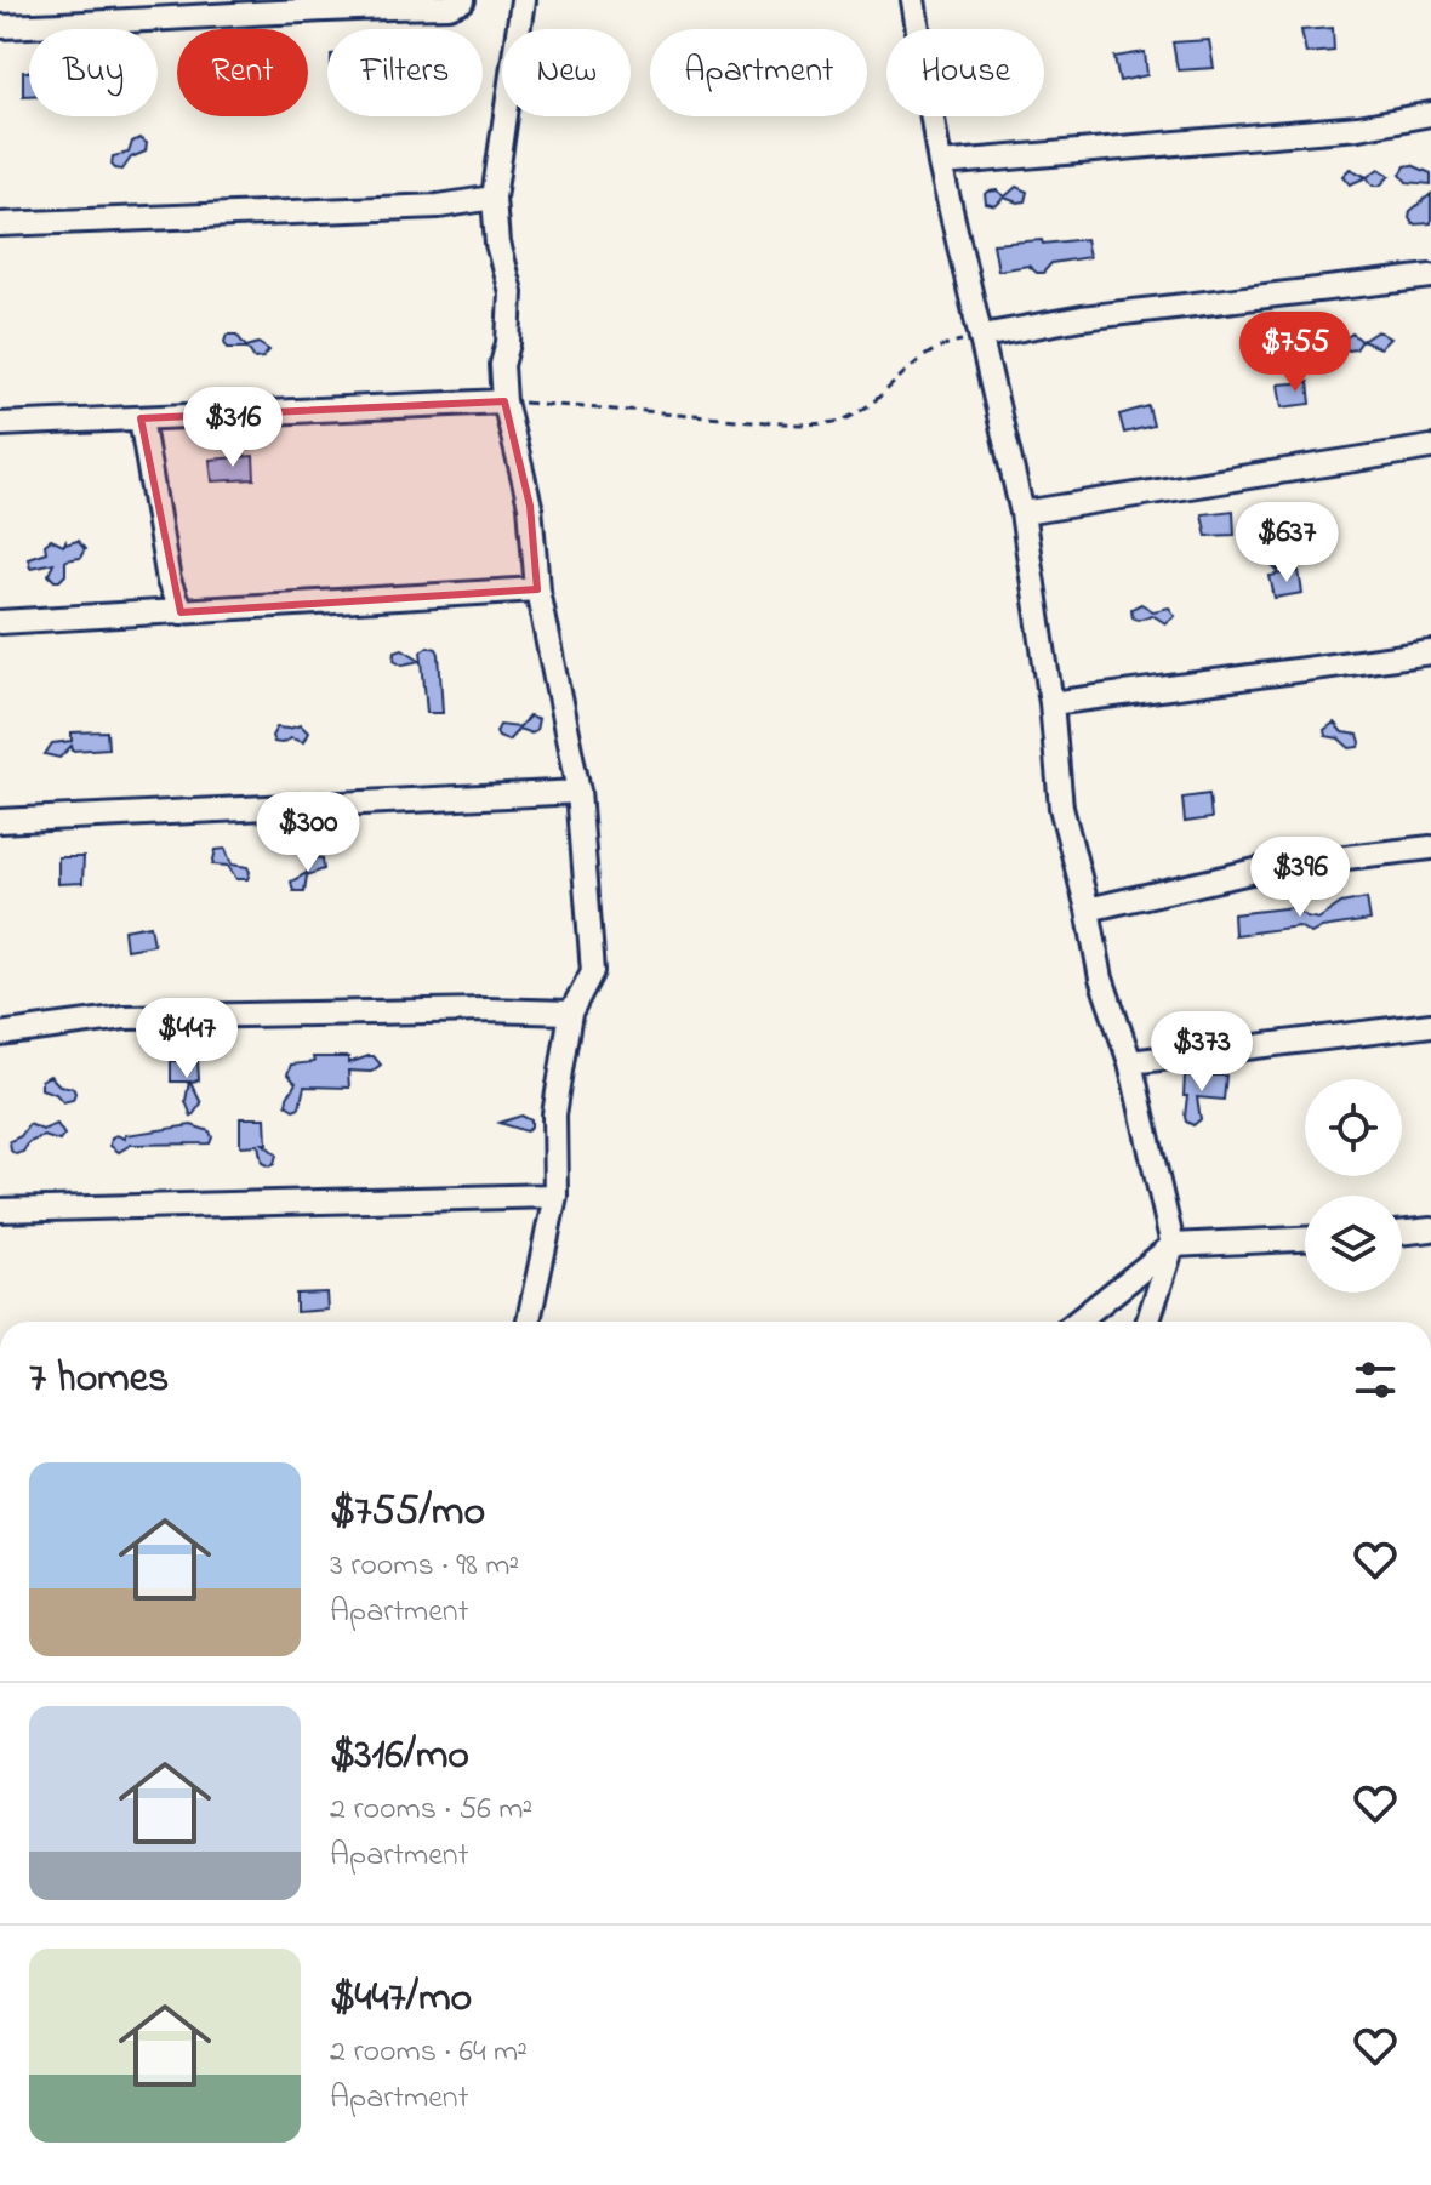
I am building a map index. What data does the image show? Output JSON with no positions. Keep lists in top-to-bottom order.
{
  "page": {
    "chip": [
      "Buy",
      "Rent",
      "Filters",
      "New",
      "Apartment",
      "House"
    ],
    "price": [
      "$755",
      "$316",
      "$637",
      "$300",
      "$396",
      "$447",
      "$373"
    ],
    "heading": "7 homes",
    "list": [
      {
        "name": "$755/mo",
        "note": "3 rooms · 98 m² · Apartment"
      },
      {
        "name": "$316/mo",
        "note": "2 rooms · 56 m² · Apartment"
      },
      {
        "name": "$447/mo",
        "note": "2 rooms · 64 m² · Apartment"
      }
    ]
  }
}
